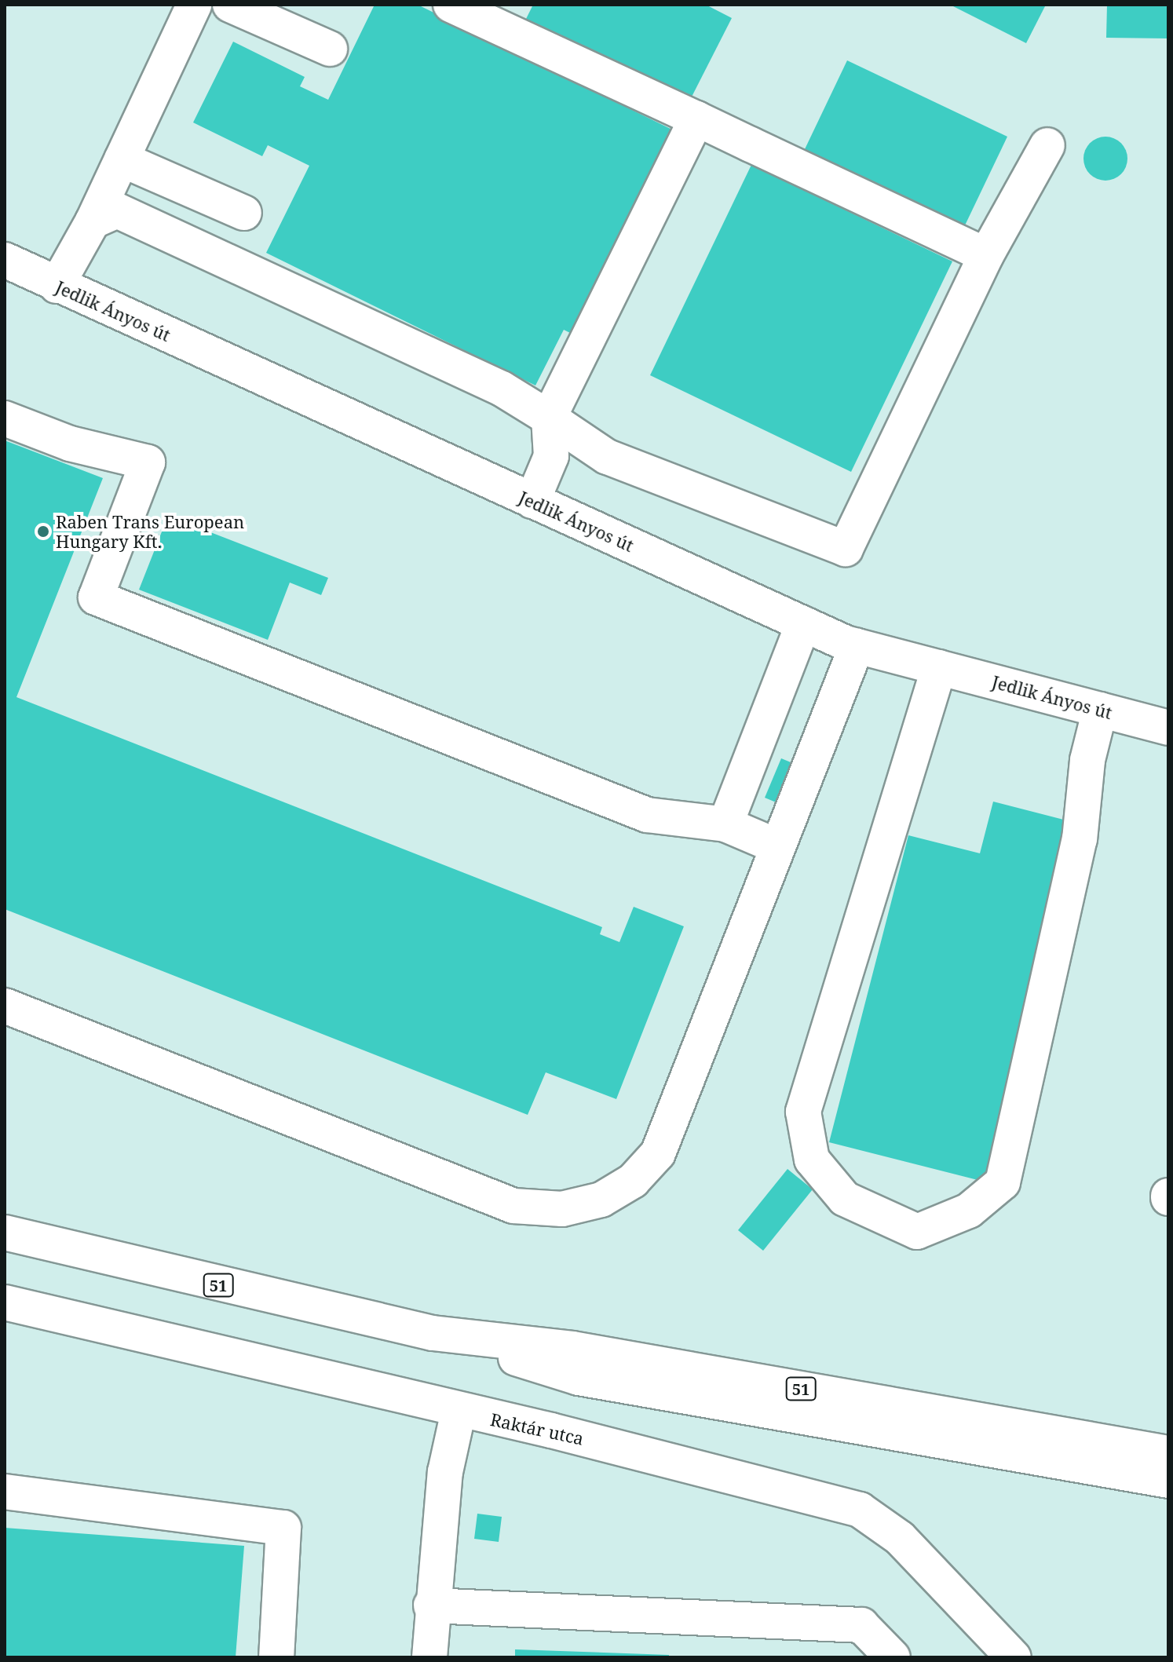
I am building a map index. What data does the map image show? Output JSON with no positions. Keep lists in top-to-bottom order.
{
  "streets": {
    "street": ["Jedlik Ányos út", "51", "Raktár utca"]
  },
  "places": ["Raben Trans European Hungary Kft."]
}
